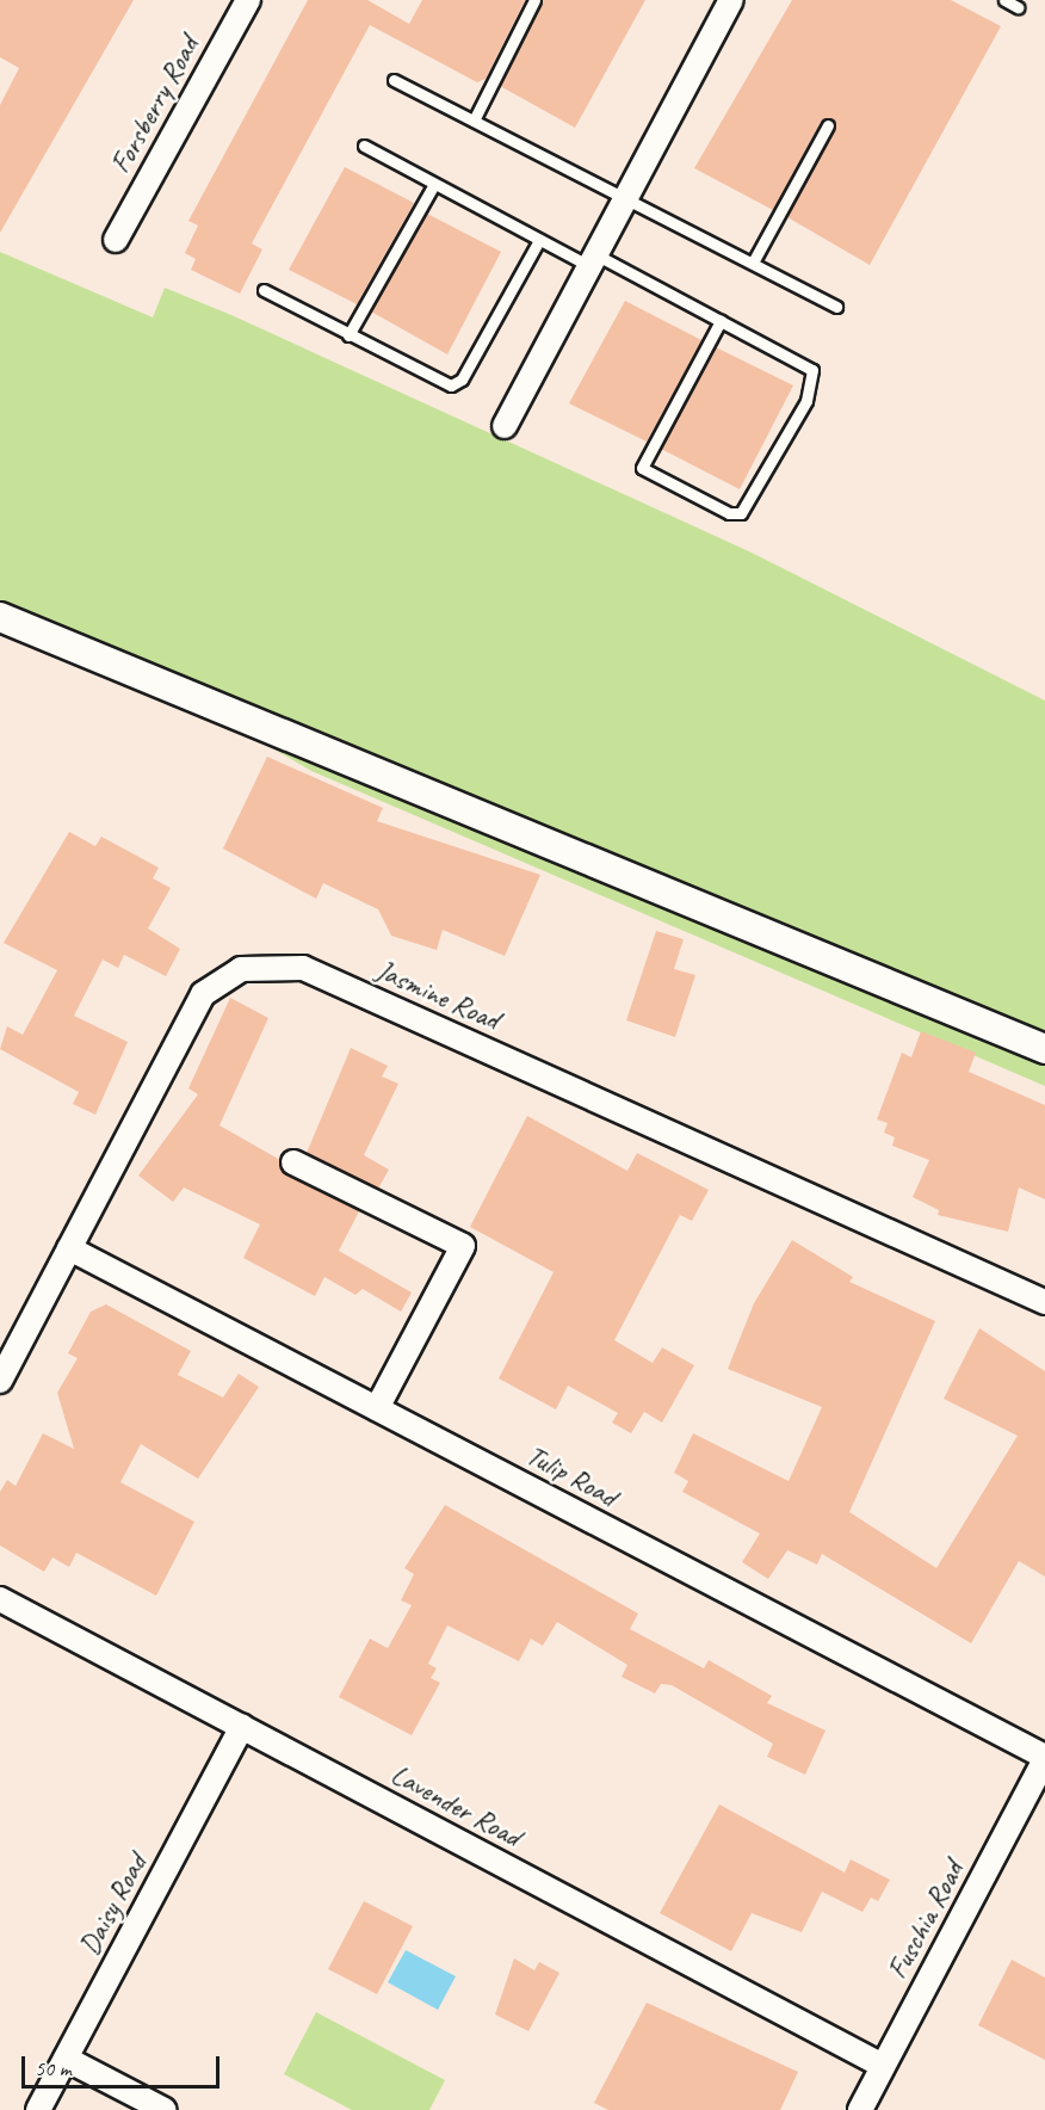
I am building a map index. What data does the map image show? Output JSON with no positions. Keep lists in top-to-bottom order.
{
  "streets": {
    "street": [
      "Forsberry Road",
      "Jasmine Road",
      "Tulip Road",
      "Lavender Road",
      "Daisy Road",
      "Fuschia Road"
    ]
  },
  "crossings": [
    ["Jasmine Road", "Tulip Road"],
    ["Tulip Road", "Fuschia Road"],
    ["Lavender Road", "Daisy Road"],
    ["Lavender Road", "Fuschia Road"]
  ],
  "scale_bar": "50 m"
}
